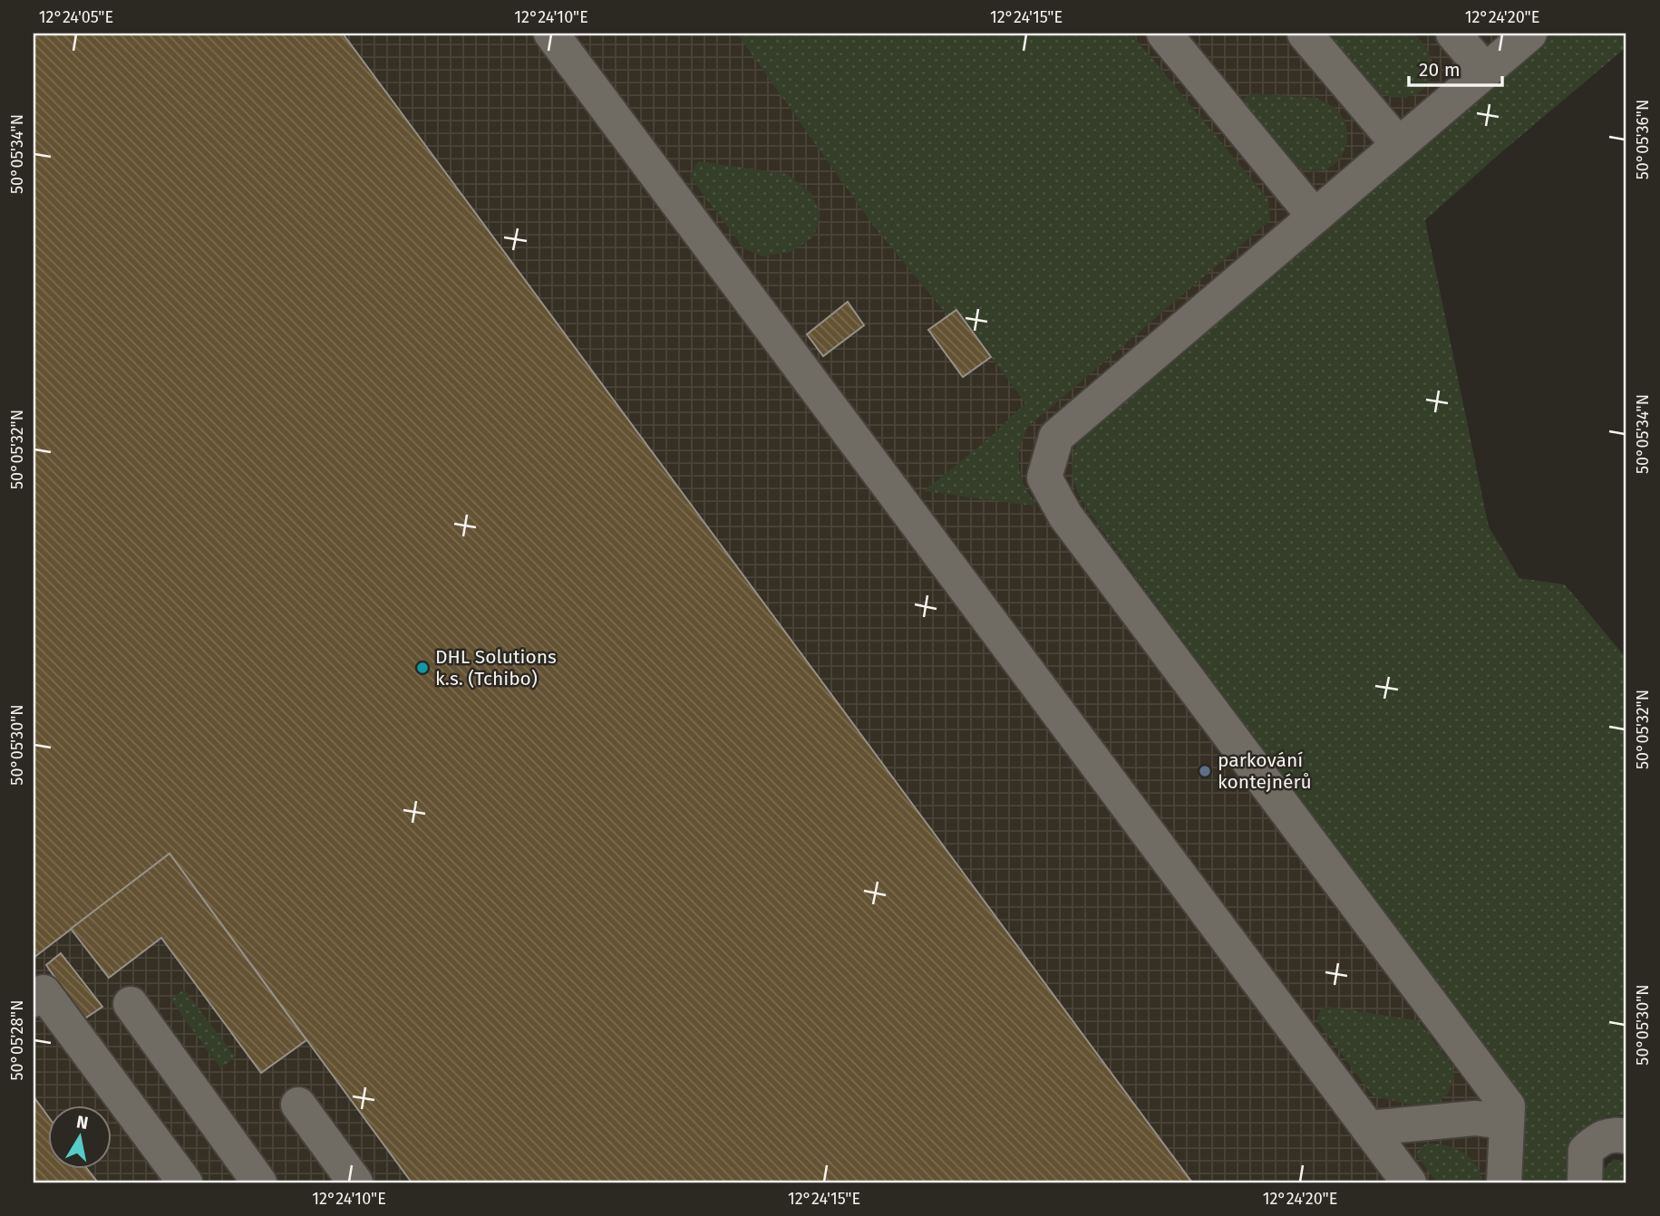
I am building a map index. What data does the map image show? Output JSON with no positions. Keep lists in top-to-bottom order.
{
  "places": ["DHL Solutions k.s. (Tchibo)", "parkování kontejnérů"],
  "scale_bar": "20 m",
  "north": "top",
  "coordinates": [
    "12°24'05\"E",
    "12°24'10\"E",
    "12°24'15\"E",
    "12°24'20\"E",
    "50°05'36\"N",
    "50°05'34\"N",
    "50°05'32\"N",
    "50°05'30\"N",
    "50°05'28\"N"
  ]
}
